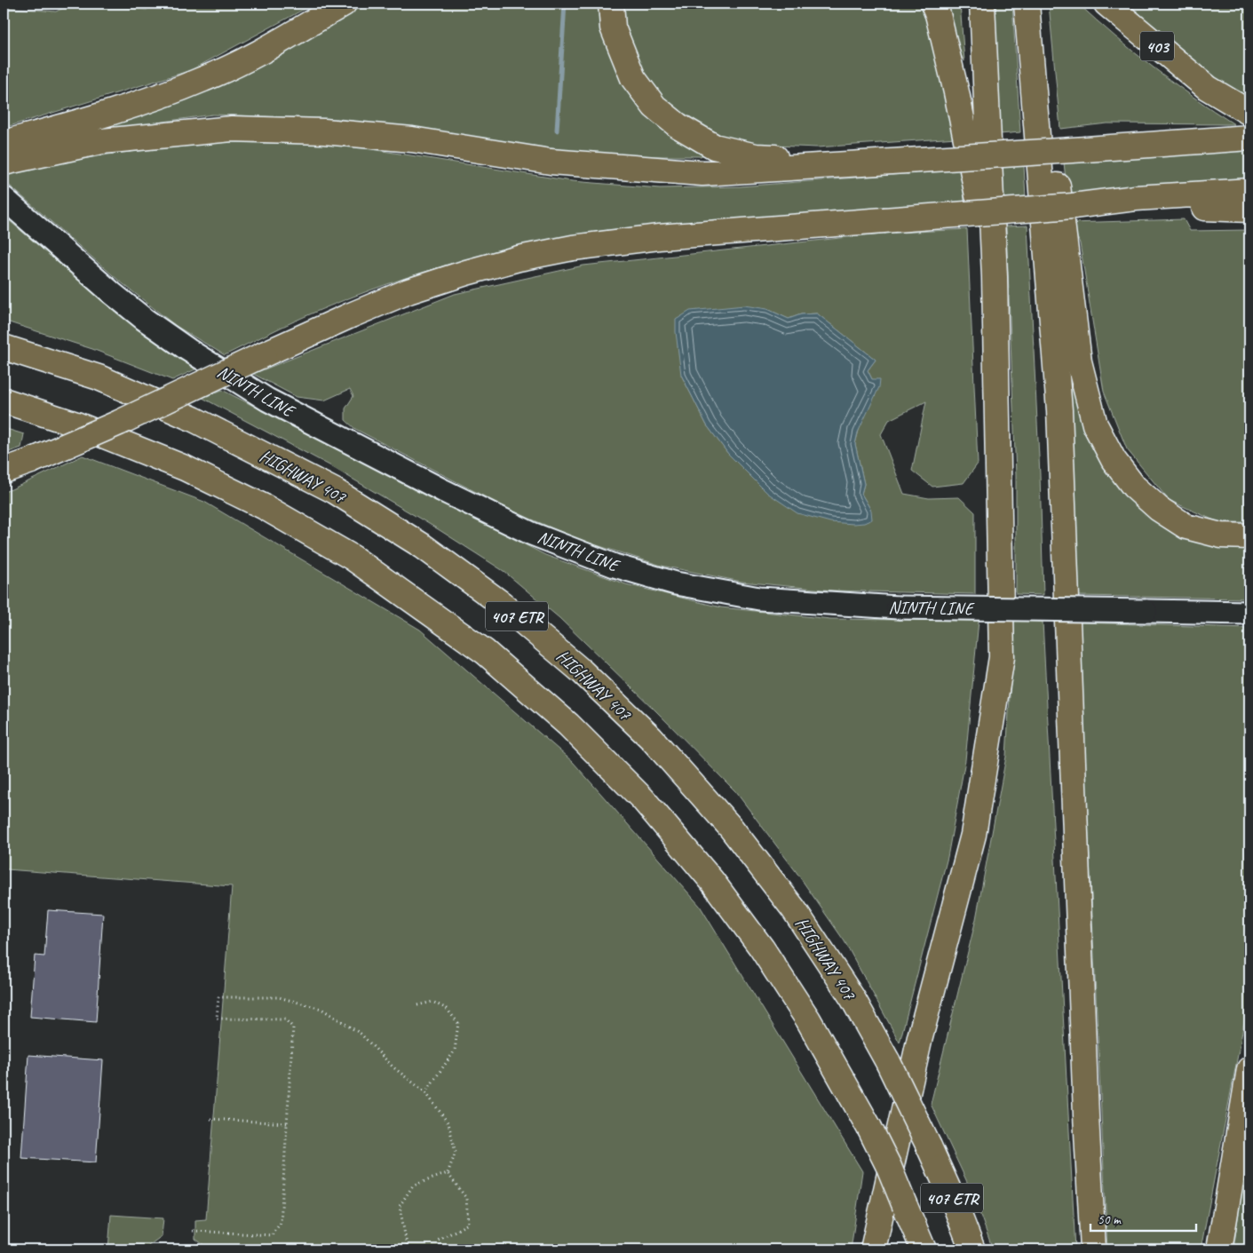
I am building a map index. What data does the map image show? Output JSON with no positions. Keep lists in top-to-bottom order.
{
  "streets": {
    "highway": ["403", "HIGHWAY 407", "407 ETR"],
    "main road": ["NINTH LINE"]
  },
  "scale_bar": "50 m"
}
